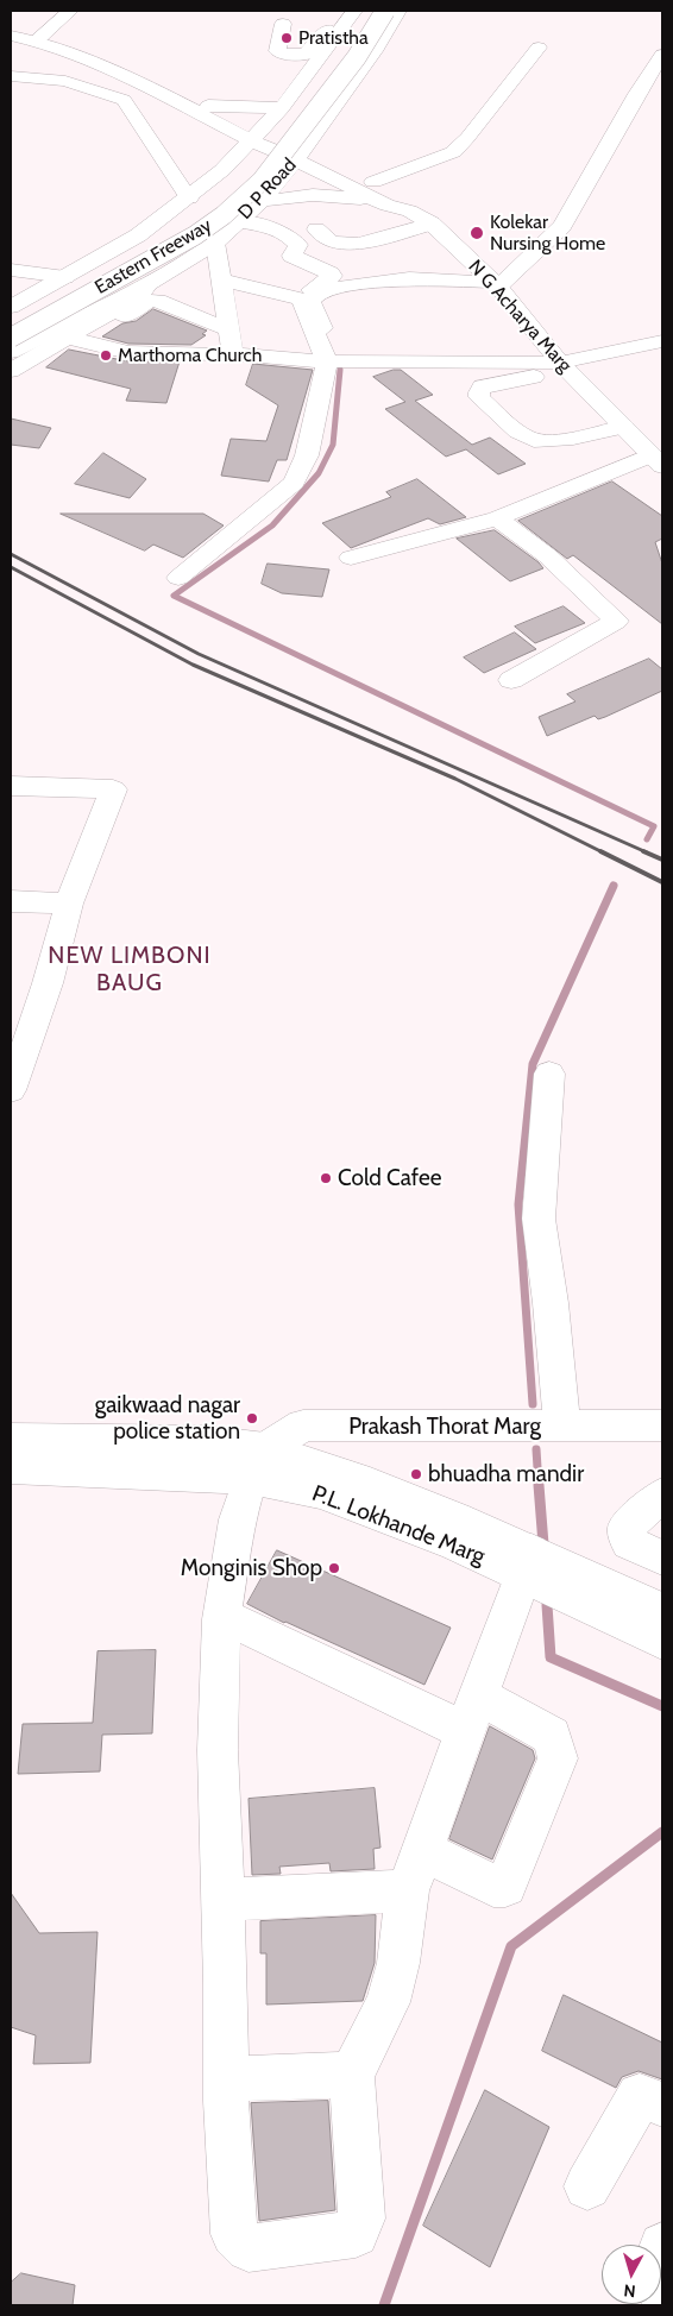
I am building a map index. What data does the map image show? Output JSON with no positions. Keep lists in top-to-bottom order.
{
  "streets": {
    "main road": [
      "D P Road",
      "Eastern Freeway",
      "N G Acharya Marg",
      "Prakash Thorat Marg",
      "P.L. Lokhande Marg"
    ]
  },
  "crossings": [
    ["Prakash Thorat Marg", "P.L. Lokhande Marg"]
  ],
  "districts": ["NEW LIMBONI BAUG"],
  "places": [
    "Pratistha",
    "Kolekar Nursing Home",
    "Marthoma Church",
    "Cold Cafee",
    "gaikwaad nagar police station",
    "bhuadha mandir",
    "Monginis Shop"
  ],
  "north": "bottom"
}
